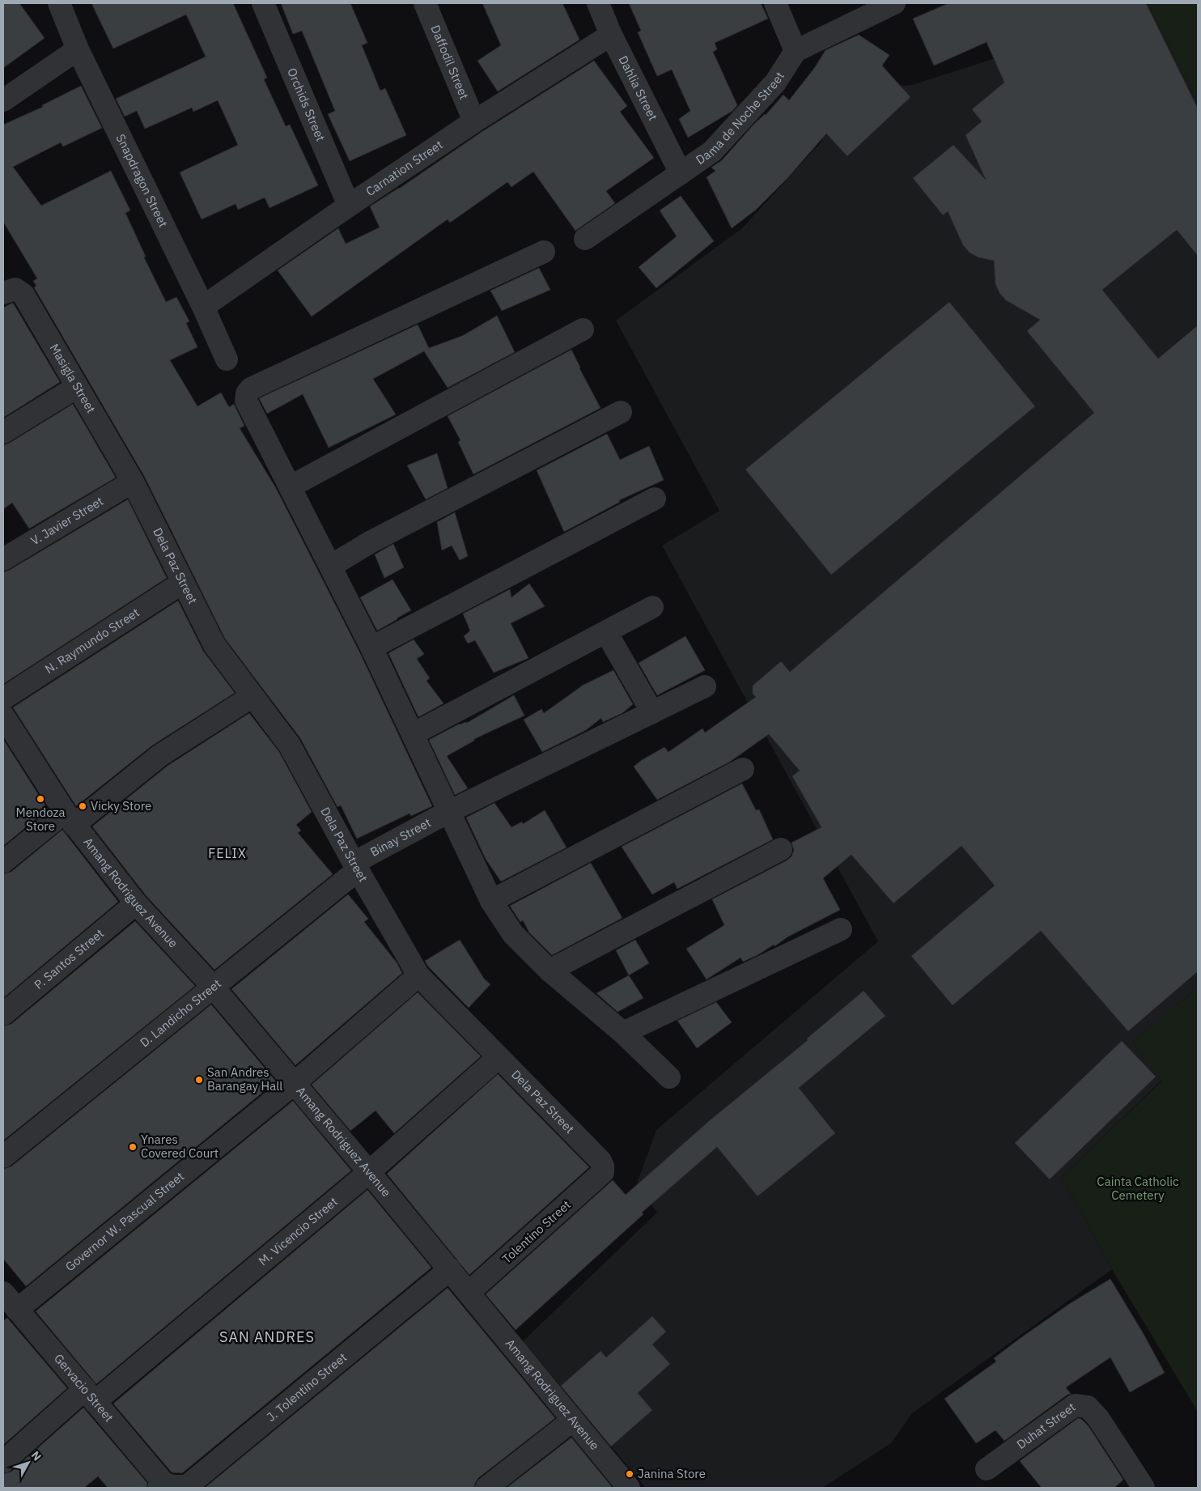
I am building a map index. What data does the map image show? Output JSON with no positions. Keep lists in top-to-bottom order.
{
  "streets": {
    "street": [
      "Daffodil Street",
      "Dahlia Street",
      "Orchids Street",
      "Dama de Noche Street",
      "Carnation Street",
      "Snapdragon Street",
      "Masigla Street",
      "V. Javier Street",
      "Dela Paz Street",
      "N. Raymundo Street",
      "Binay Street",
      "Amang Rodriguez Avenue",
      "P. Santos Street",
      "D. Landicho Street",
      "Governor W. Pascual Street",
      "M. Vicencio Street",
      "Tolentino Street",
      "J. Tolentino Street",
      "Gervacio Street",
      "Duhat Street"
    ]
  },
  "crossings": [
    ["Daffodil Street", "Carnation Street"],
    ["Dahlia Street", "Dama de Noche Street"],
    ["Dahlia Street", "Carnation Street"],
    ["Orchids Street", "Carnation Street"],
    ["Carnation Street", "Snapdragon Street"],
    ["Masigla Street", "V. Javier Street"],
    ["Masigla Street", "Dela Paz Street"],
    ["V. Javier Street", "Dela Paz Street"],
    ["Dela Paz Street", "N. Raymundo Street"],
    ["Dela Paz Street", "Binay Street"],
    ["Dela Paz Street", "D. Landicho Street"],
    ["Dela Paz Street", "Governor W. Pascual Street"],
    ["Dela Paz Street", "M. Vicencio Street"],
    ["Dela Paz Street", "Tolentino Street"],
    ["Binay Street", "D. Landicho Street"],
    ["Amang Rodriguez Avenue", "P. Santos Street"],
    ["Amang Rodriguez Avenue", "D. Landicho Street"],
    ["Amang Rodriguez Avenue", "Governor W. Pascual Street"],
    ["Amang Rodriguez Avenue", "M. Vicencio Street"],
    ["Amang Rodriguez Avenue", "Tolentino Street"],
    ["Amang Rodriguez Avenue", "J. Tolentino Street"],
    ["Governor W. Pascual Street", "Gervacio Street"],
    ["M. Vicencio Street", "Gervacio Street"],
    ["J. Tolentino Street", "Gervacio Street"]
  ],
  "districts": ["FELIX", "SAN ANDRES"],
  "parks": ["Cainta Catholic Cemetery"],
  "places": [
    "Mendoza Store",
    "Vicky Store",
    "San Andres Barangay Hall",
    "Ynares Covered Court",
    "Janina Store"
  ],
  "north": "top right"
}
